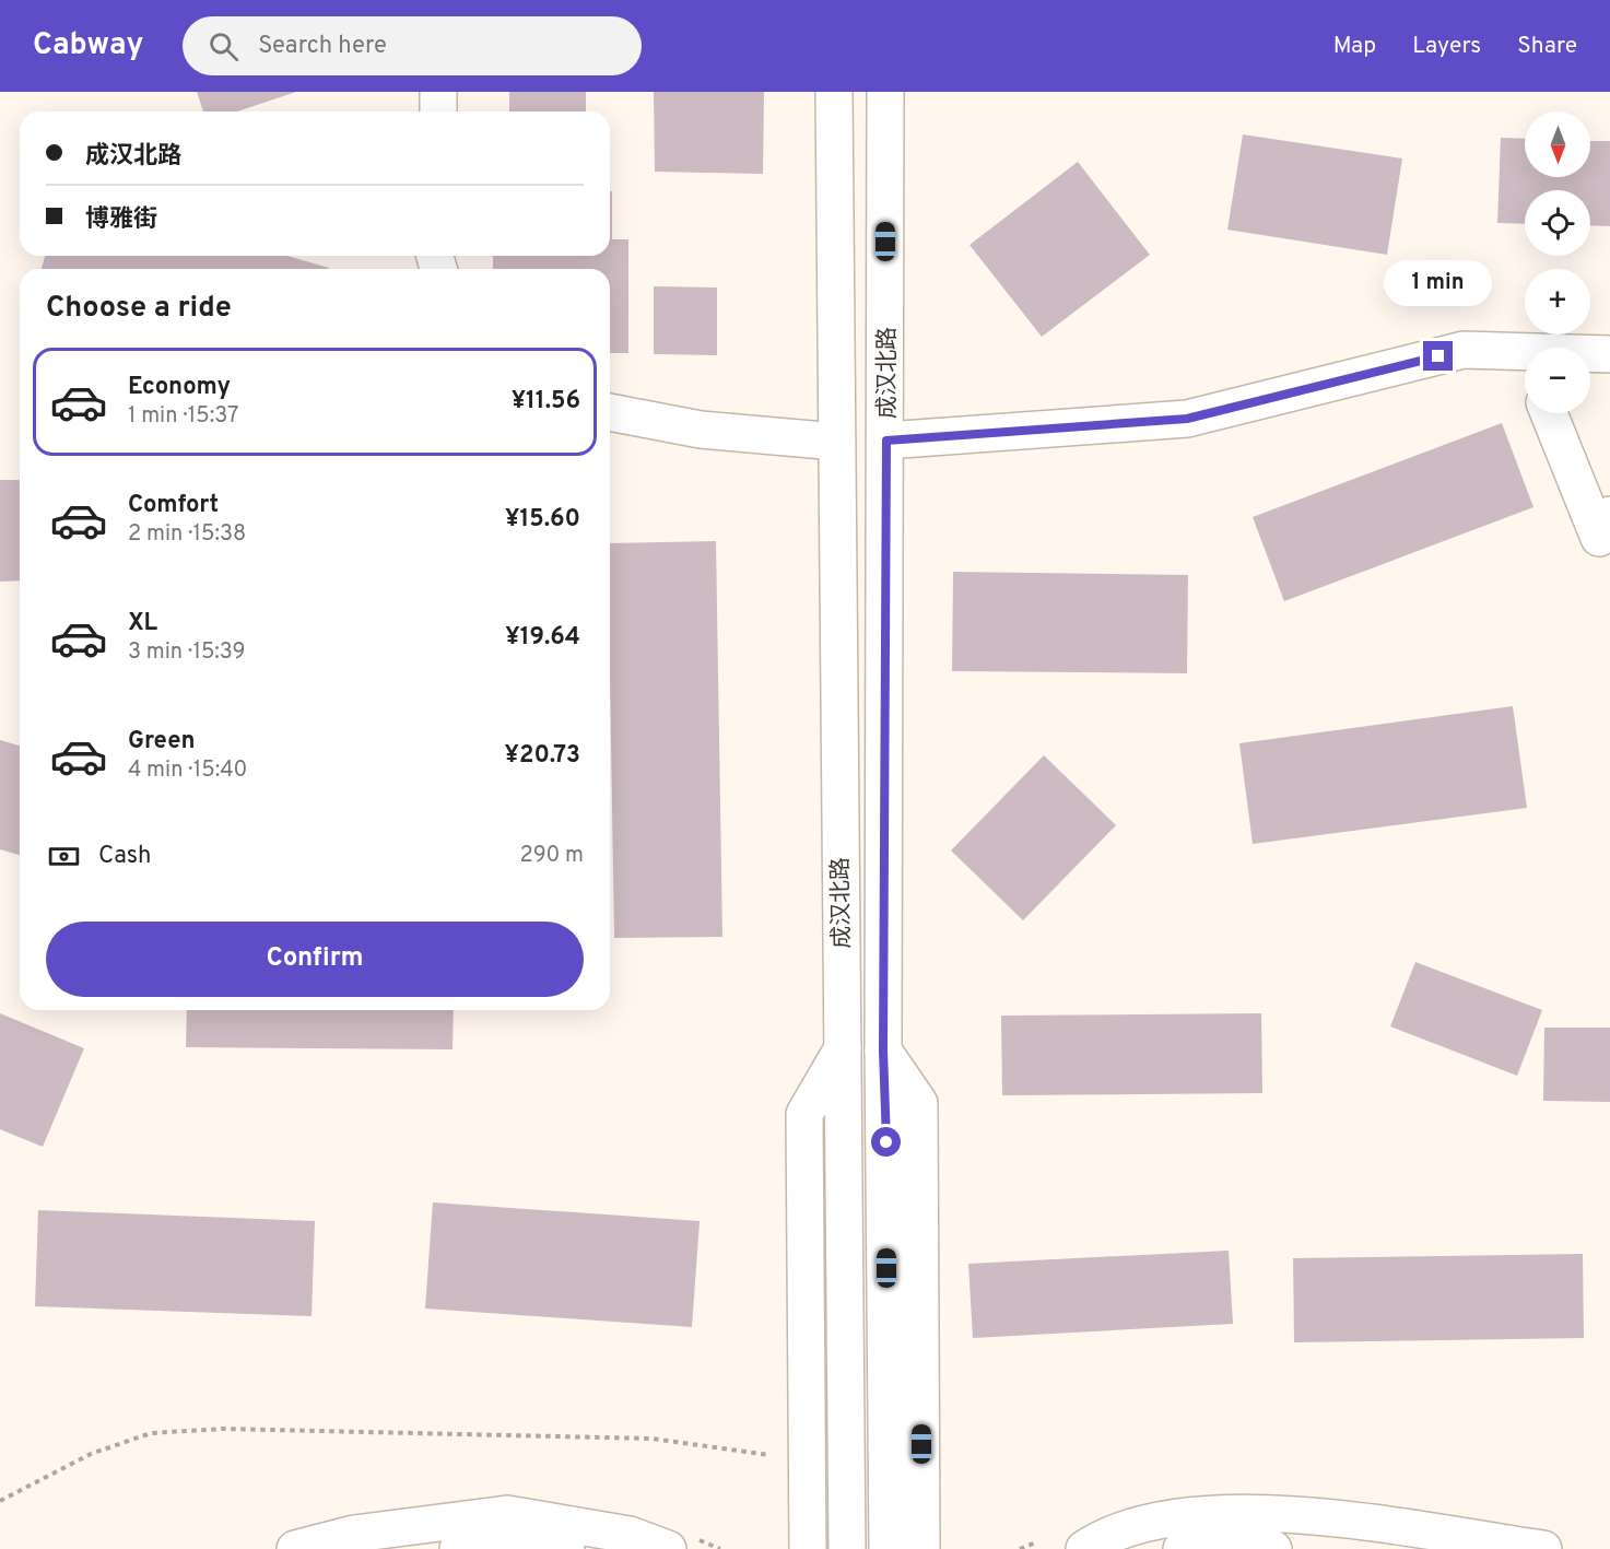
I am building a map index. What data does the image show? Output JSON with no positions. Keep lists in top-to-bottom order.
{
  "streets": {
    "main road": ["成汉北路"]
  },
  "north": "bottom",
  "page": {
    "header": "Cabway",
    "search": "Search here",
    "nav": ["Map", "Layers", "Share"],
    "map_buttons": ["+", "−"],
    "banner": ["成汉北路", "博雅街"],
    "bubble": "1 min",
    "heading": "Choose a ride",
    "list": [
      {
        "name": "Economy",
        "note": "1 min · 15:37",
        "value": "¥11.56"
      },
      {
        "name": "Comfort",
        "note": "2 min · 15:38",
        "value": "¥15.60"
      },
      {
        "name": "XL",
        "note": "3 min · 15:39",
        "value": "¥19.64"
      },
      {
        "name": "Green",
        "note": "4 min · 15:40",
        "value": "¥20.73"
      }
    ],
    "pay": ["Cash", "290 m"],
    "buttons": "Confirm"
  }
}
